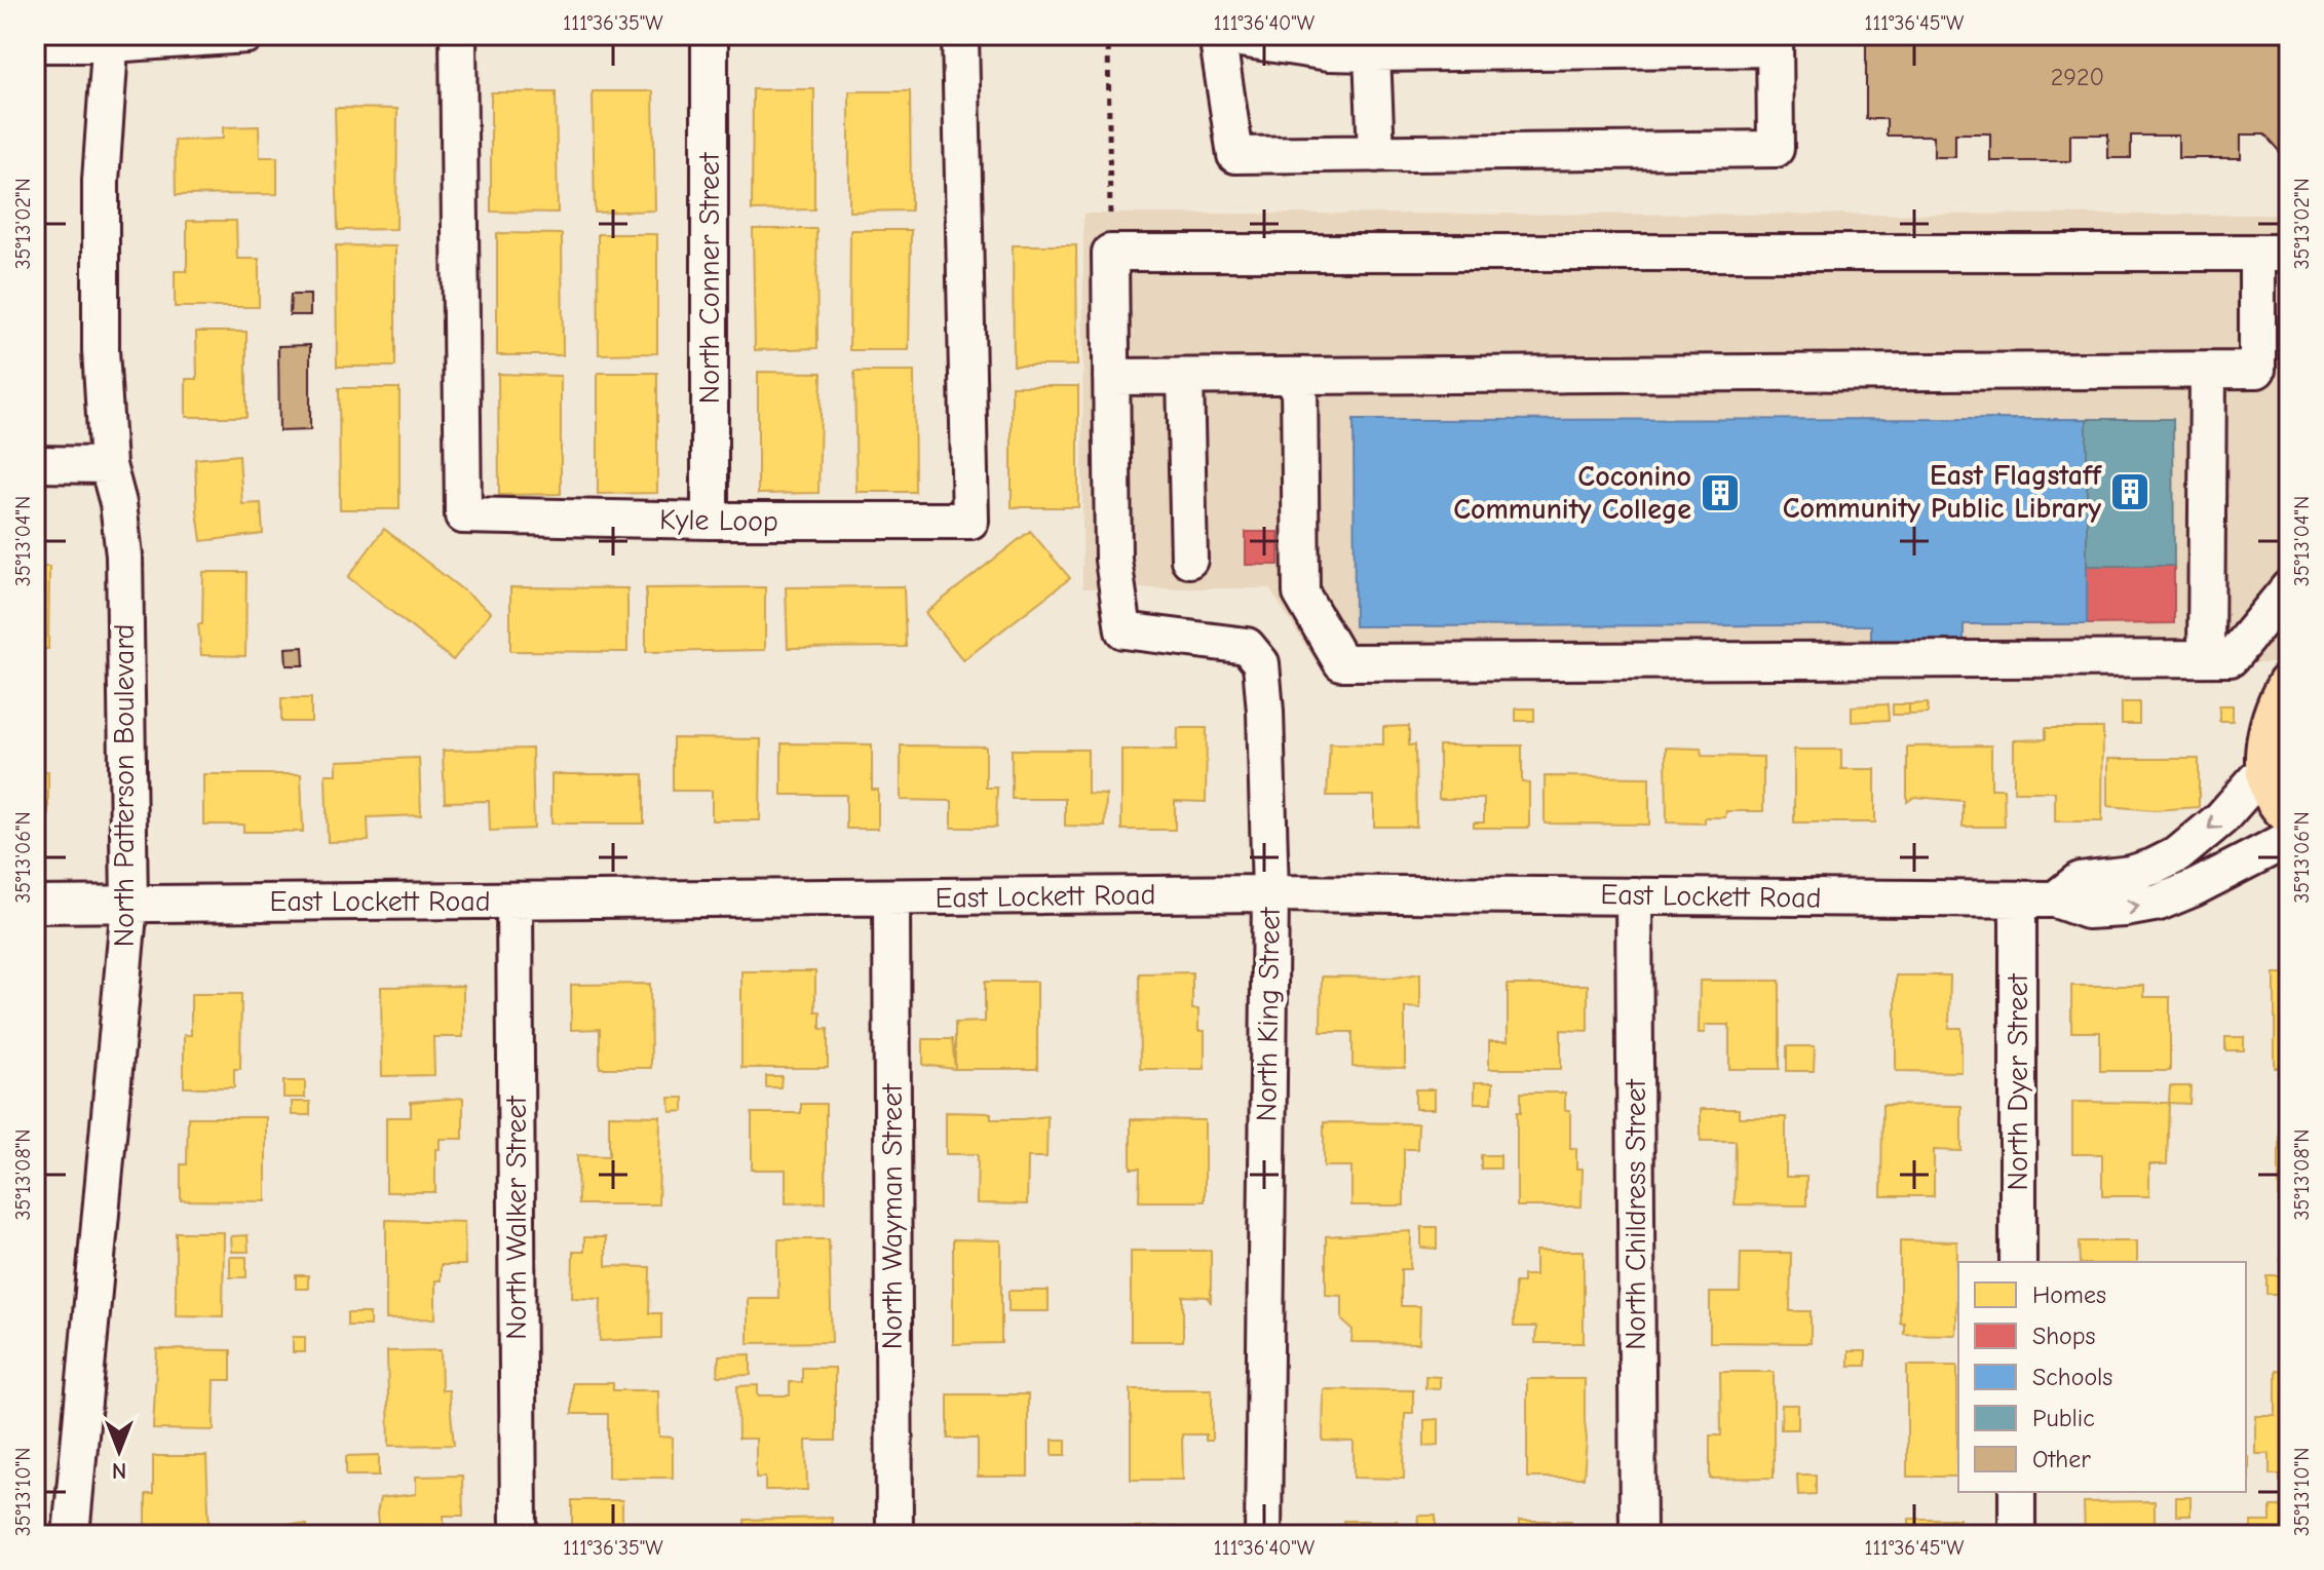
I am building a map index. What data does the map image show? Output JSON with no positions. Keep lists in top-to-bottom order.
{
  "streets": {
    "street": [
      "North Conner Street",
      "Kyle Loop",
      "North Patterson Boulevard",
      "East Lockett Road",
      "North King Street",
      "North Dyer Street",
      "North Childress Street",
      "North Wayman Street",
      "North Walker Street"
    ]
  },
  "crossings": [
    ["North Conner Street", "Kyle Loop"],
    ["North Patterson Boulevard", "East Lockett Road"],
    ["East Lockett Road", "North King Street"],
    ["East Lockett Road", "North Dyer Street"],
    ["East Lockett Road", "North Childress Street"],
    ["East Lockett Road", "North Wayman Street"],
    ["East Lockett Road", "North Walker Street"]
  ],
  "places": {
    "building": ["East Flagstaff Community Public Library", "Coconino Community College"]
  },
  "house_numbers": ["2920"],
  "legend": [
    "Homes",
    "Shops",
    "Schools",
    "Public",
    "Other"
  ],
  "north": "bottom",
  "coordinates": [
    "111°36'35\"W",
    "111°36'40\"W",
    "111°36'45\"W",
    "35°13'02\"N",
    "35°13'04\"N",
    "35°13'06\"N",
    "35°13'08\"N",
    "35°13'10\"N"
  ]
}
